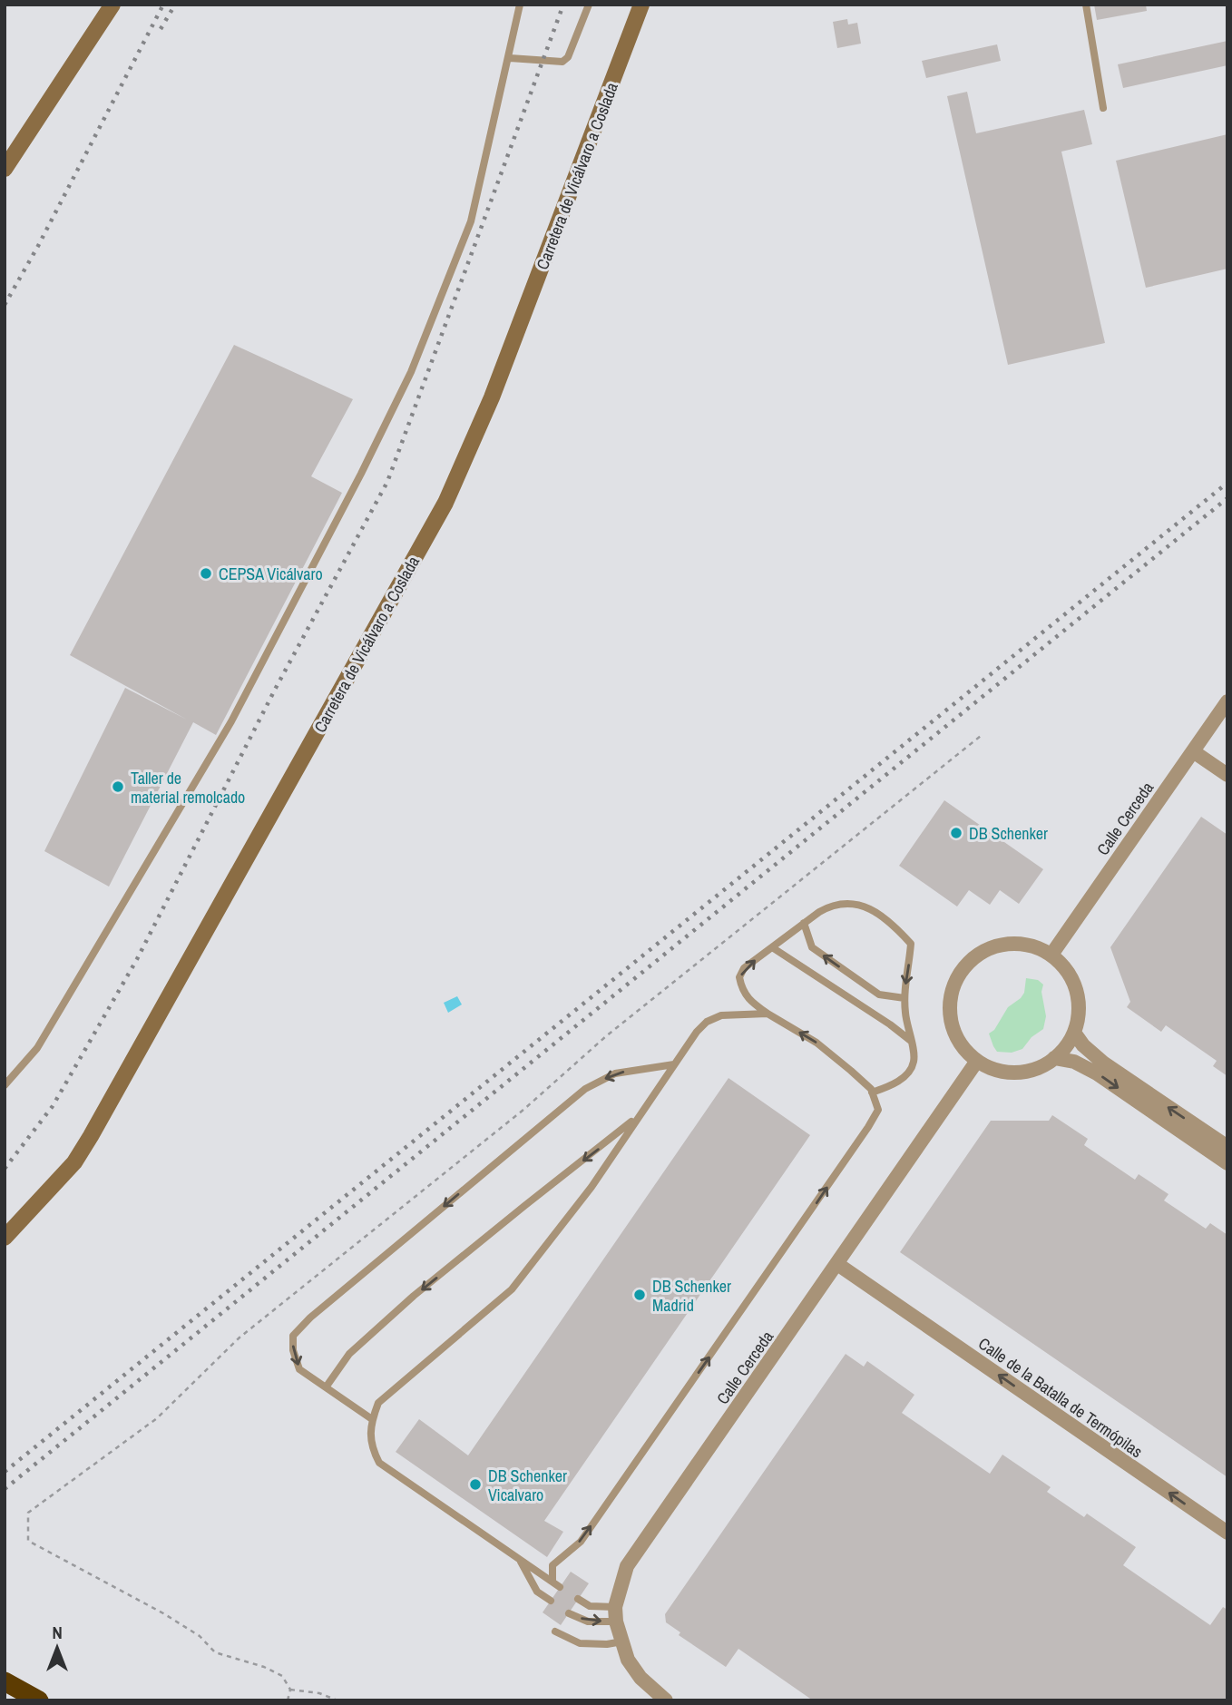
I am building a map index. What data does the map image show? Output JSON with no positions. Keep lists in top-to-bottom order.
{
  "streets": {
    "street": ["Carretera de Vicálvaro a Coslada", "Calle Cerceda", "Calle de la Batalla de Termópilas"]
  },
  "crossings": [
    ["Calle Cerceda", "Calle de la Batalla de Termópilas"]
  ],
  "one_way": ["Calle de la Batalla de Termópilas"],
  "places": [
    "CEPSA Vicálvaro",
    "Taller de material remolcado",
    "DB Schenker",
    "DB Schenker Madrid",
    "DB Schenker Vicalvaro"
  ],
  "north": "top"
}
